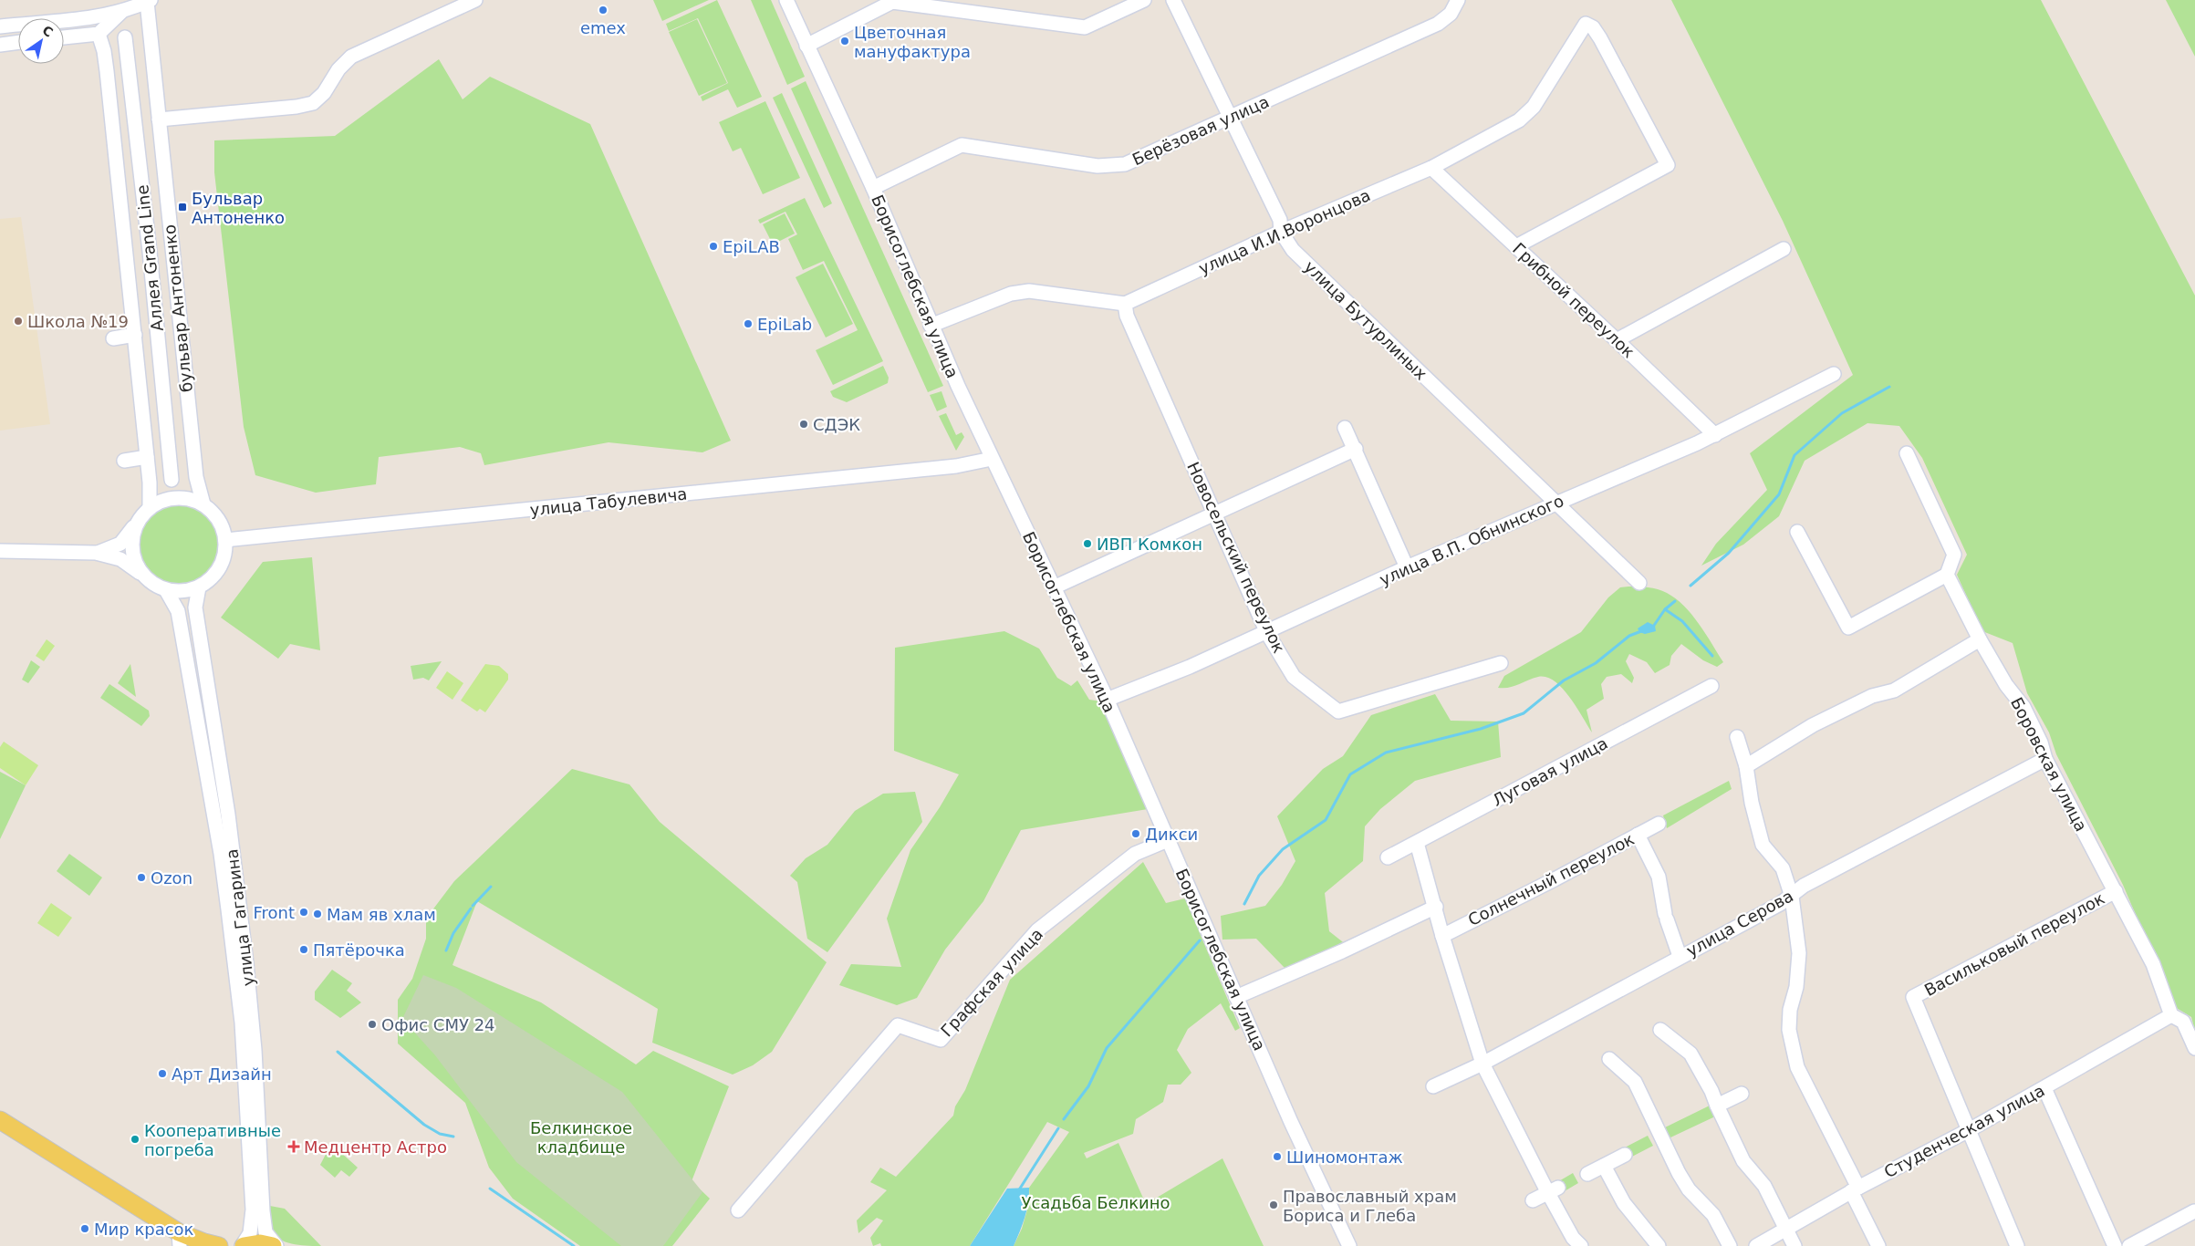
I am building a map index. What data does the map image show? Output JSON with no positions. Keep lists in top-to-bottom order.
{
  "streets": {
    "street": [
      "Берёзовая улица",
      "улица И.И.Воронцова",
      "Аллея Grand Line",
      "Борисоглебская улица",
      "Грибной переулок",
      "бульвар Антоненко",
      "улица Бутурлиных",
      "улица Табулевича",
      "улица В.П. Обнинского",
      "Новосельский переулок",
      "Боровская улица",
      "Луговая улица",
      "Солнечный переулок",
      "улица Гагарина",
      "улица Серова",
      "Васильковый переулок",
      "Графская улица",
      "Студенческая улица"
    ]
  },
  "crossings": [
    ["Берёзовая улица", "Борисоглебская улица"],
    ["Берёзовая улица", "улица Бутурлиных"],
    ["улица И.И.Воронцова", "Грибной переулок"],
    ["улица И.И.Воронцова", "улица Бутурлиных"],
    ["улица И.И.Воронцова", "Новосельский переулок"],
    ["Борисоглебская улица", "улица Табулевича"],
    ["Борисоглебская улица", "улица В.П. Обнинского"],
    ["Борисоглебская улица", "Графская улица"],
    ["Грибной переулок", "улица В.П. Обнинского"],
    ["бульвар Антоненко", "улица Табулевича"],
    ["бульвар Антоненко", "улица Гагарина"],
    ["улица Бутурлиных", "улица В.П. Обнинского"],
    ["улица Табулевича", "улица Гагарина"],
    ["улица В.П. Обнинского", "Новосельский переулок"],
    ["Боровская улица", "улица Серова"],
    ["Боровская улица", "Васильковый переулок"],
    ["Боровская улица", "Студенческая улица"],
    ["Васильковый переулок", "Студенческая улица"]
  ],
  "parks": ["Белкинское кладбище", "Усадьба Белкино"],
  "places": {
    "other": [
      "emex",
      "Цветочная мануфактура",
      "EpiLAB",
      "Школа №19",
      "EpiLab",
      "СДЭК",
      "ИВП Комкон",
      "Дикси",
      "Ozon",
      "Front",
      "Мам яв хлам",
      "Пятёрочка",
      "Офис СМУ 24",
      "Арт Дизайн",
      "Кооперативные погреба",
      "Шиномонтаж",
      "Православный храм Бориса и Глеба",
      "Мир красок"
    ],
    "transit": ["Бульвар Антоненко"],
    "health": ["Медцентр Астро"]
  },
  "north": "top right"
}
